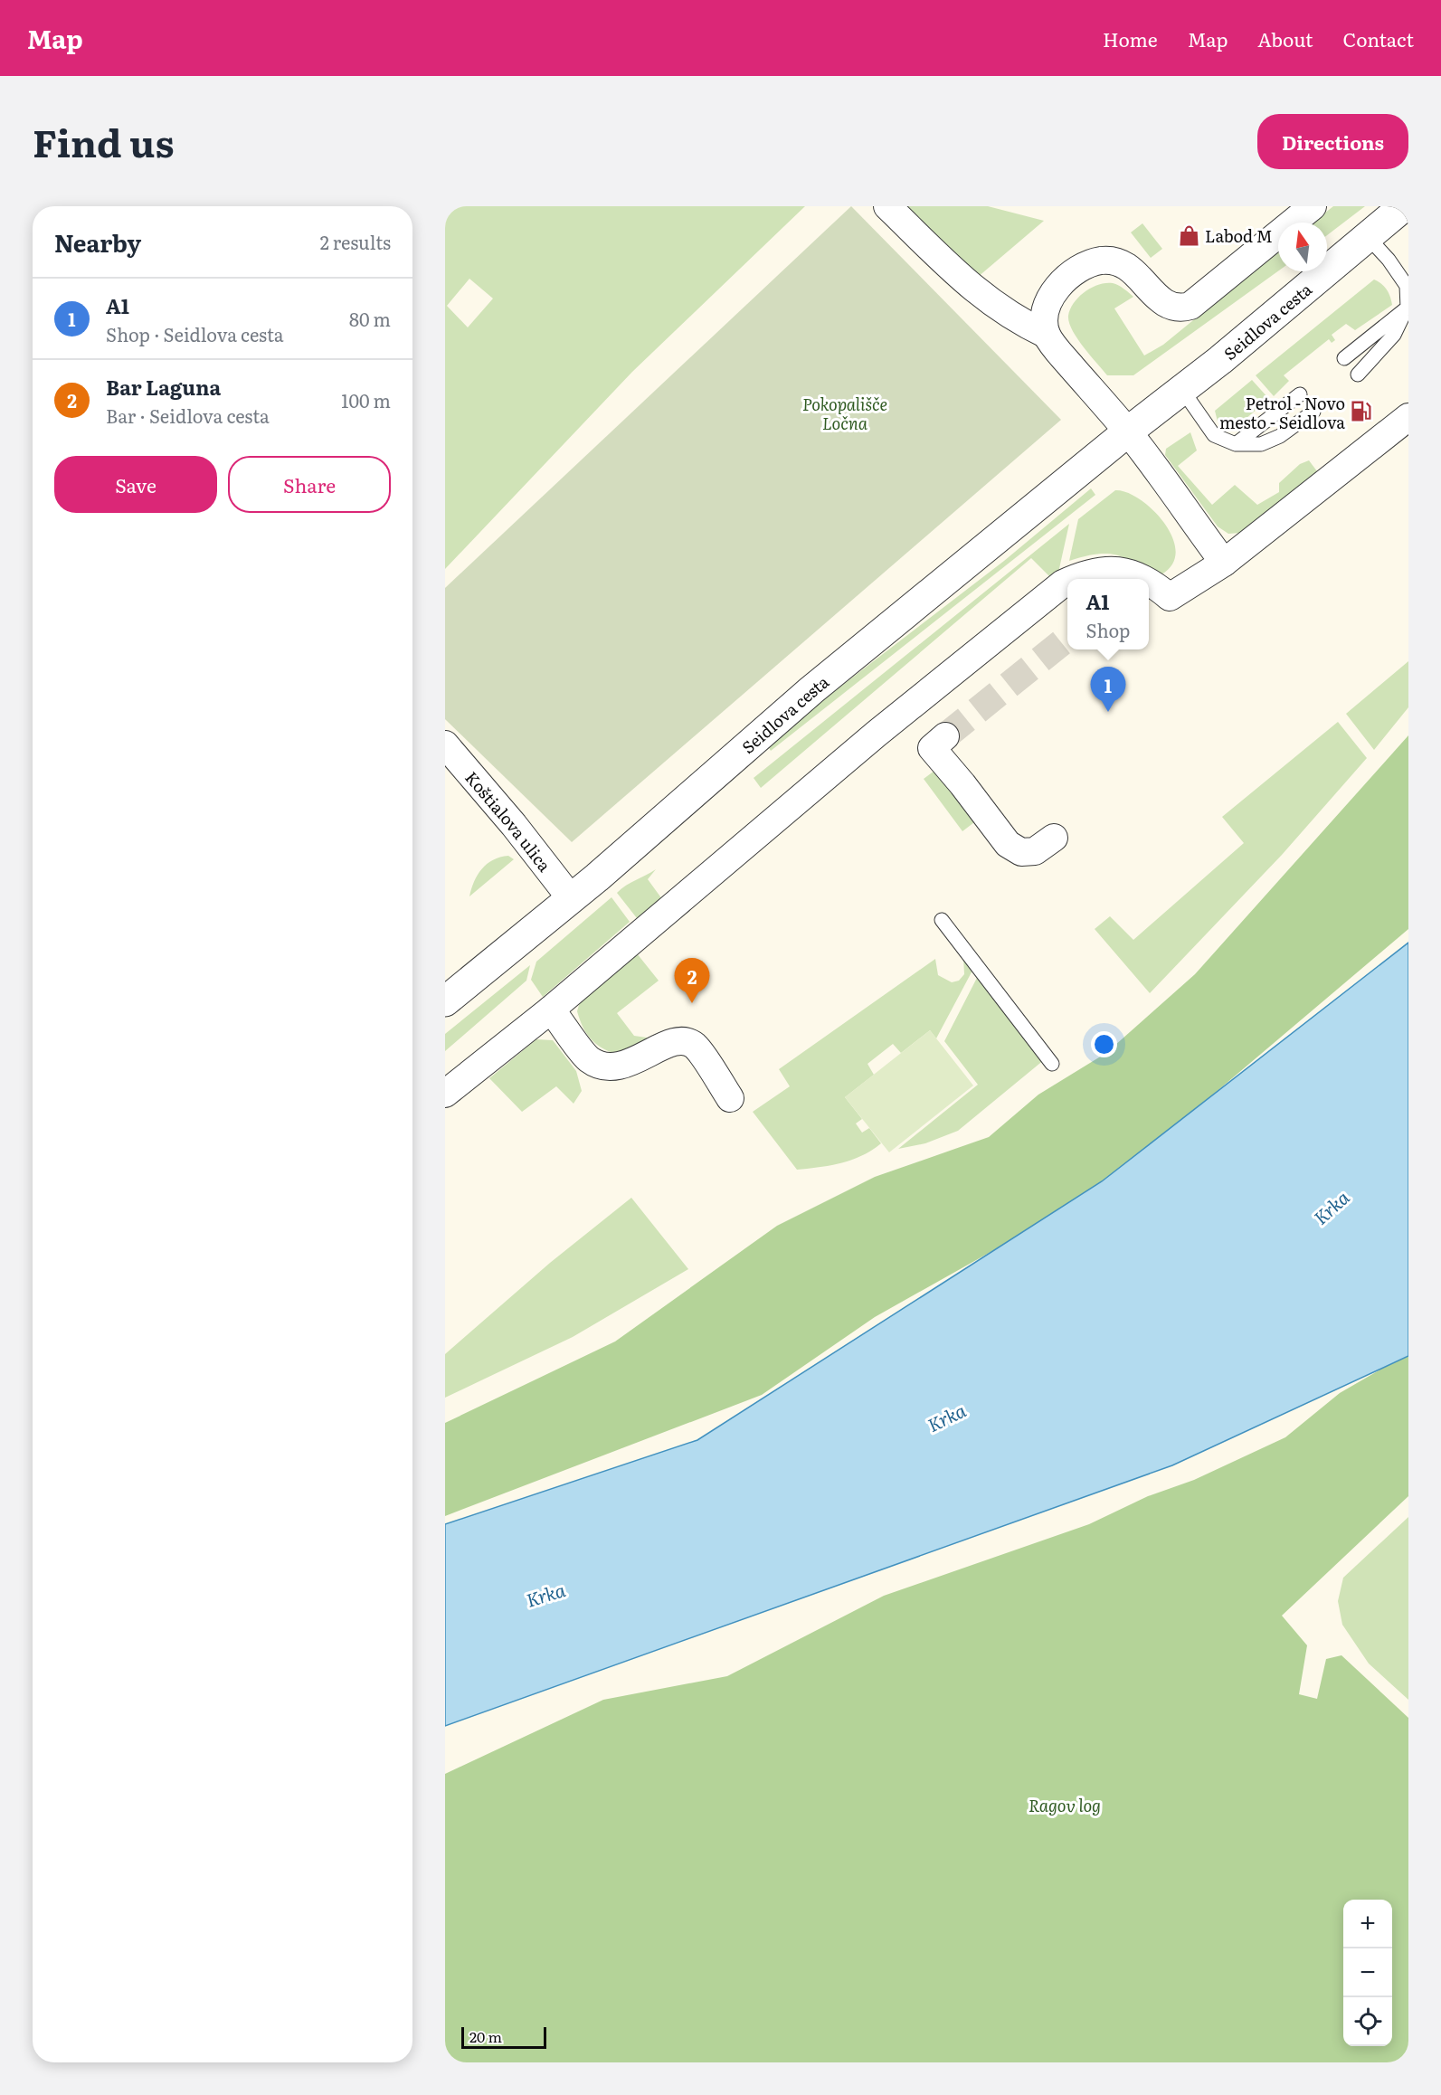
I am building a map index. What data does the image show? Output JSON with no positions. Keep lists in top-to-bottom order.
{
  "streets": {
    "street": ["Seidlova cesta", "Koštialova ulica"]
  },
  "crossings": [
    ["Seidlova cesta", "Koštialova ulica"]
  ],
  "water": ["Krka"],
  "parks": ["Pokopališče Ločna", "Ragov log"],
  "places": {
    "shop": ["Labod M"],
    "fuel station": ["Petrol - Novo mesto - Seidlova"]
  },
  "scale_bar": "20 m",
  "north": "top",
  "page": {
    "header": "Map",
    "nav": [
      "Home",
      "Map",
      "About",
      "Contact"
    ],
    "title": "Find us",
    "buttons": [
      "Directions",
      ["Save", "Share"]
    ],
    "heading": ["Nearby", "2 results"],
    "list": [
      {
        "mark": "1",
        "name": "A1",
        "note": "Shop · Seidlova cesta",
        "value": "80 m"
      },
      {
        "mark": "2",
        "name": "Bar Laguna",
        "note": "Bar · Seidlova cesta",
        "value": "100 m"
      }
    ],
    "popup": ["A1", "Shop"],
    "pins": ["1", "2"],
    "map_buttons": ["+", "−"],
    "scale": "20 m"
  }
}
